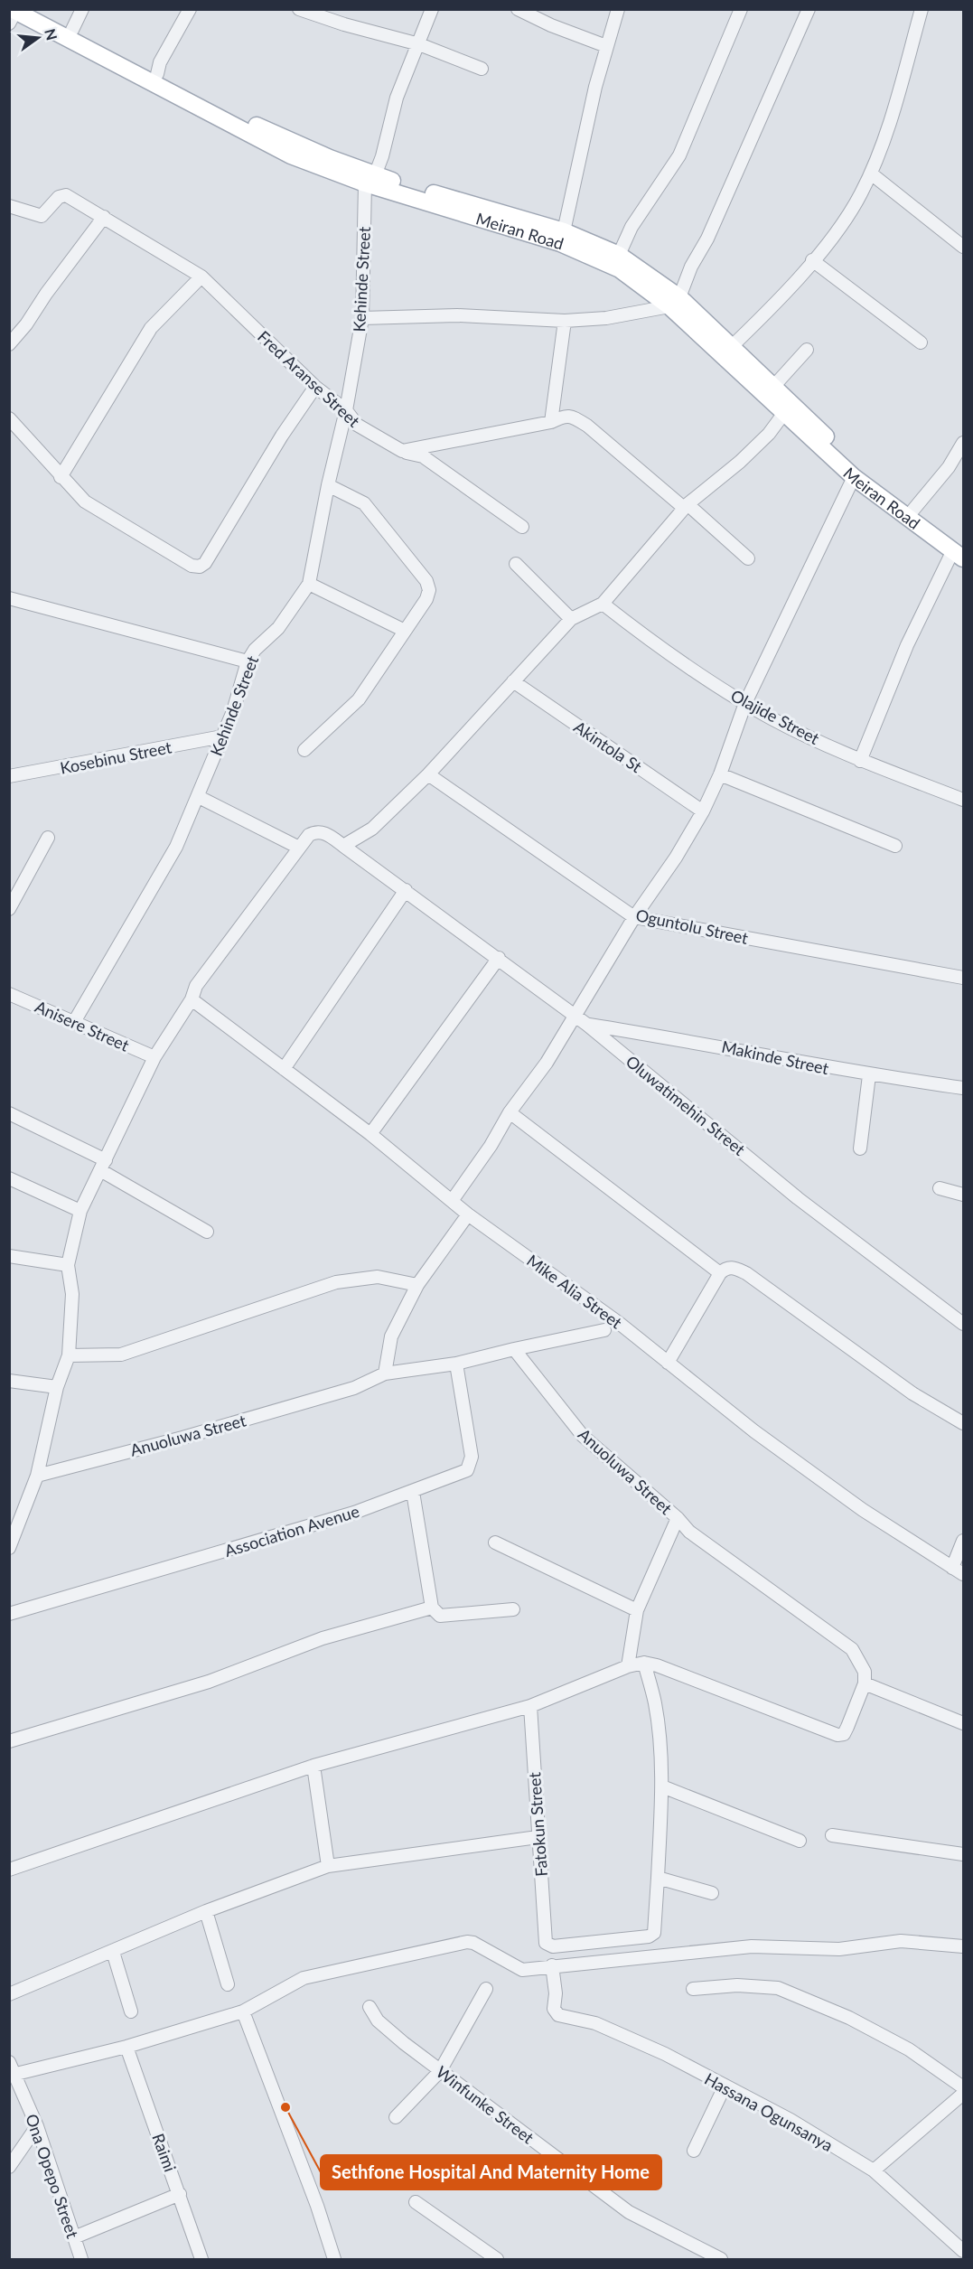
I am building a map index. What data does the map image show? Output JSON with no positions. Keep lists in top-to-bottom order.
{
  "streets": {
    "main road": ["Meiran Road"],
    "street": [
      "Kehinde Street",
      "Fred Aranse Street",
      "Olajide Street",
      "Akintola St",
      "Kosebinu Street",
      "Oguntolu Street",
      "Anisere Street",
      "Makinde Street",
      "Oluwatimehin Street",
      "Mike Alia Street",
      "Anuoluwa Street",
      "Association Avenue",
      "Fatokun Street",
      "Winfunke Street",
      "Hassana Ogunsanya",
      "Raimi",
      "Ona Opepo Street"
    ]
  },
  "crossings": [
    ["Meiran Road", "Kehinde Street"],
    ["Kehinde Street", "Fred Aranse Street"],
    ["Kehinde Street", "Kosebinu Street"],
    ["Kehinde Street", "Anisere Street"],
    ["Makinde Street", "Oluwatimehin Street"],
    ["Anuoluwa Street", "Association Avenue"]
  ],
  "places": ["Sethfone Hospital And Maternity Home"],
  "north": "right"
}
